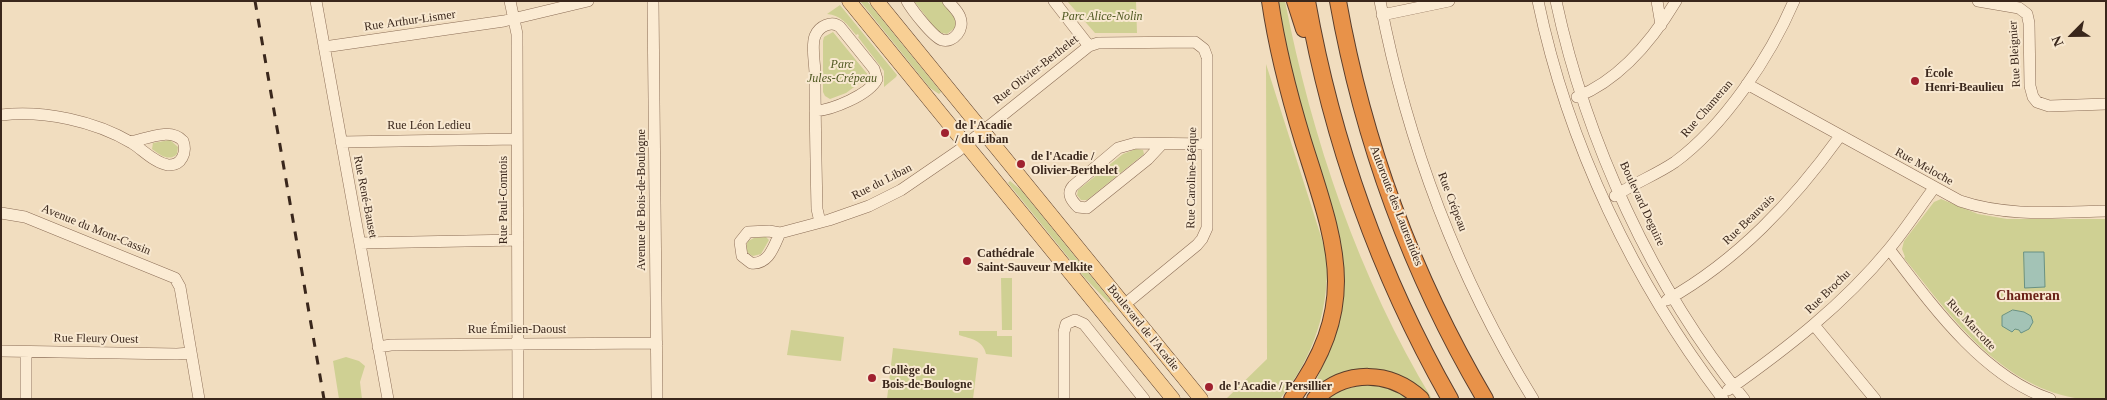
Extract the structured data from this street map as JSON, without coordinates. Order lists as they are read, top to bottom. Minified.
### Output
{"streets":{"highway":["Autoroute des Laurentides"],"main road":["Boulevard de l'Acadie"],"street":["Rue Arthur-Lismer","Rue Bleignier","Rue Olivier-Berthelet","Rue Chameran","Rue Léon Ledieu","Rue Meloche","Rue Caroline-Béique","Rue du Liban","Rue René-Bauset","Rue Paul-Comtois","Avenue de Bois-de-Boulogne","Rue Crépeau","Boulevard Deguire","Rue Beauvais","Avenue du Mont-Cassin","Rue Brochu","Rue Marcotte","Rue Émilien-Daoust","Rue Fleury Ouest"]},"crossings":[["Rue Arthur-Lismer","Rue René-Bauset"],["Rue Arthur-Lismer","Rue Paul-Comtois"],["Rue Olivier-Berthelet","Rue Caroline-Béique"],["Rue Olivier-Berthelet","Rue du Liban"],["Rue Olivier-Berthelet","Boulevard de l'Acadie"],["Rue Chameran","Rue Meloche"],["Rue Chameran","Boulevard Deguire"],["Rue Léon Ledieu","Rue René-Bauset"],["Rue Léon Ledieu","Rue Paul-Comtois"],["Rue Meloche","Rue Beauvais"],["Rue Meloche","Rue Brochu"],["Rue Caroline-Béique","Boulevard de l'Acadie"],["Rue du Liban","Boulevard de l'Acadie"],["Rue René-Bauset","Rue Émilien-Daoust"],["Rue Paul-Comtois","Rue Émilien-Daoust"],["Avenue de Bois-de-Boulogne","Rue Émilien-Daoust"],["Boulevard Deguire","Rue Beauvais"],["Boulevard Deguire","Rue Brochu"],["Avenue du Mont-Cassin","Rue Fleury Ouest"],["Rue Brochu","Rue Marcotte"]],"districts":["Chameran"],"parks":["Parc Alice-Nolin","Parc Jules-Crépeau"],"places":["École Henri-Beaulieu","de l'Acadie / du Liban","de l'Acadie / Olivier-Berthelet","Cathédrale Saint-Sauveur Melkite","Collège de Bois-de-Boulogne","de l'Acadie / Persillier"],"north":"bottom left"}
